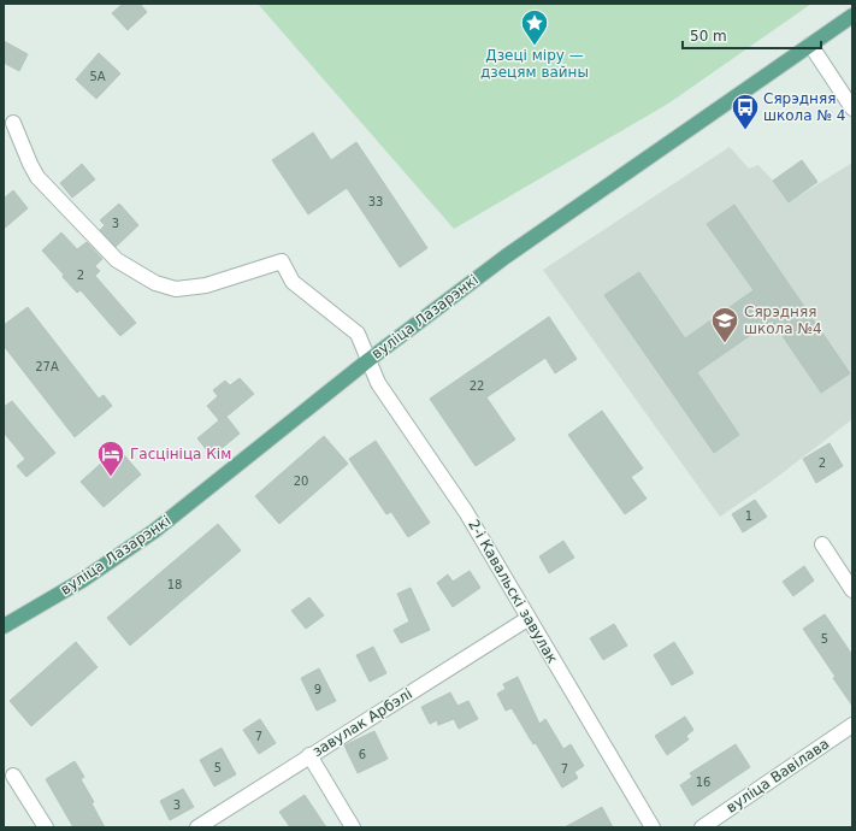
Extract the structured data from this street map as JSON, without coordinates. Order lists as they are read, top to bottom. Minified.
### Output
{"streets":{"main road":["вуліца Лазарэнкі"],"street":["2-і Кавальскі завулак","завулак Арбэлі","вуліца Вавілава"]},"crossings":[["вуліца Лазарэнкі","2-і Кавальскі завулак"],["2-і Кавальскі завулак","завулак Арбэлі"]],"places":{"place":["Дзеці міру — дзецям вайны"],"bus stop":["Сярэдняя школа № 4"],"school or university":["Сярэдняя школа №4"],"hotel":["Гасцініца Кім"]},"house_numbers":["5А","33","3","2","27А","22","2","20","1","18","5","9","7","6","5","7","16","3"],"scale_bar":"50 m"}
